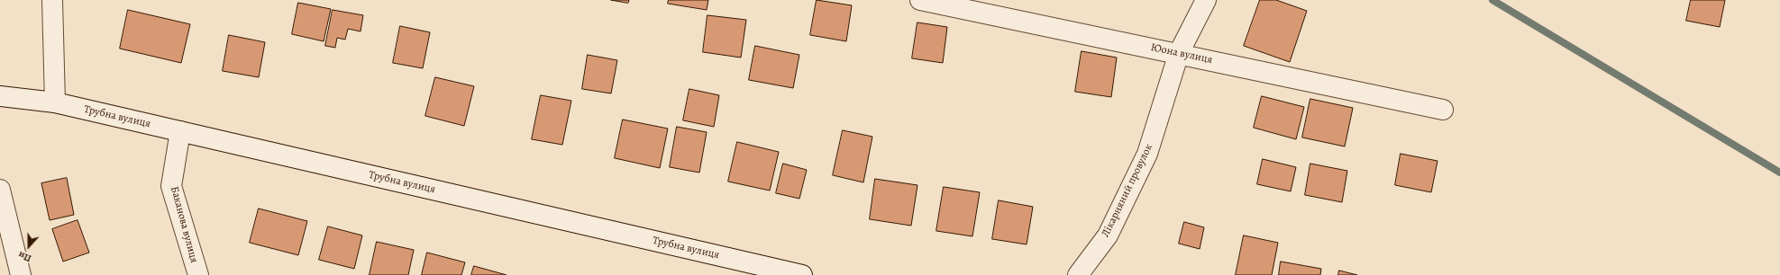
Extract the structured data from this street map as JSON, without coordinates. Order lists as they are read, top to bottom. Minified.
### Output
{"streets":{"street":["Юона вулиця","Трубна вулиця","Лікарняний провулок","Баканова вулиця"]},"crossings":[["Юона вулиця","Лікарняний провулок"],["Трубна вулиця","Баканова вулиця"]],"north":"bottom"}
